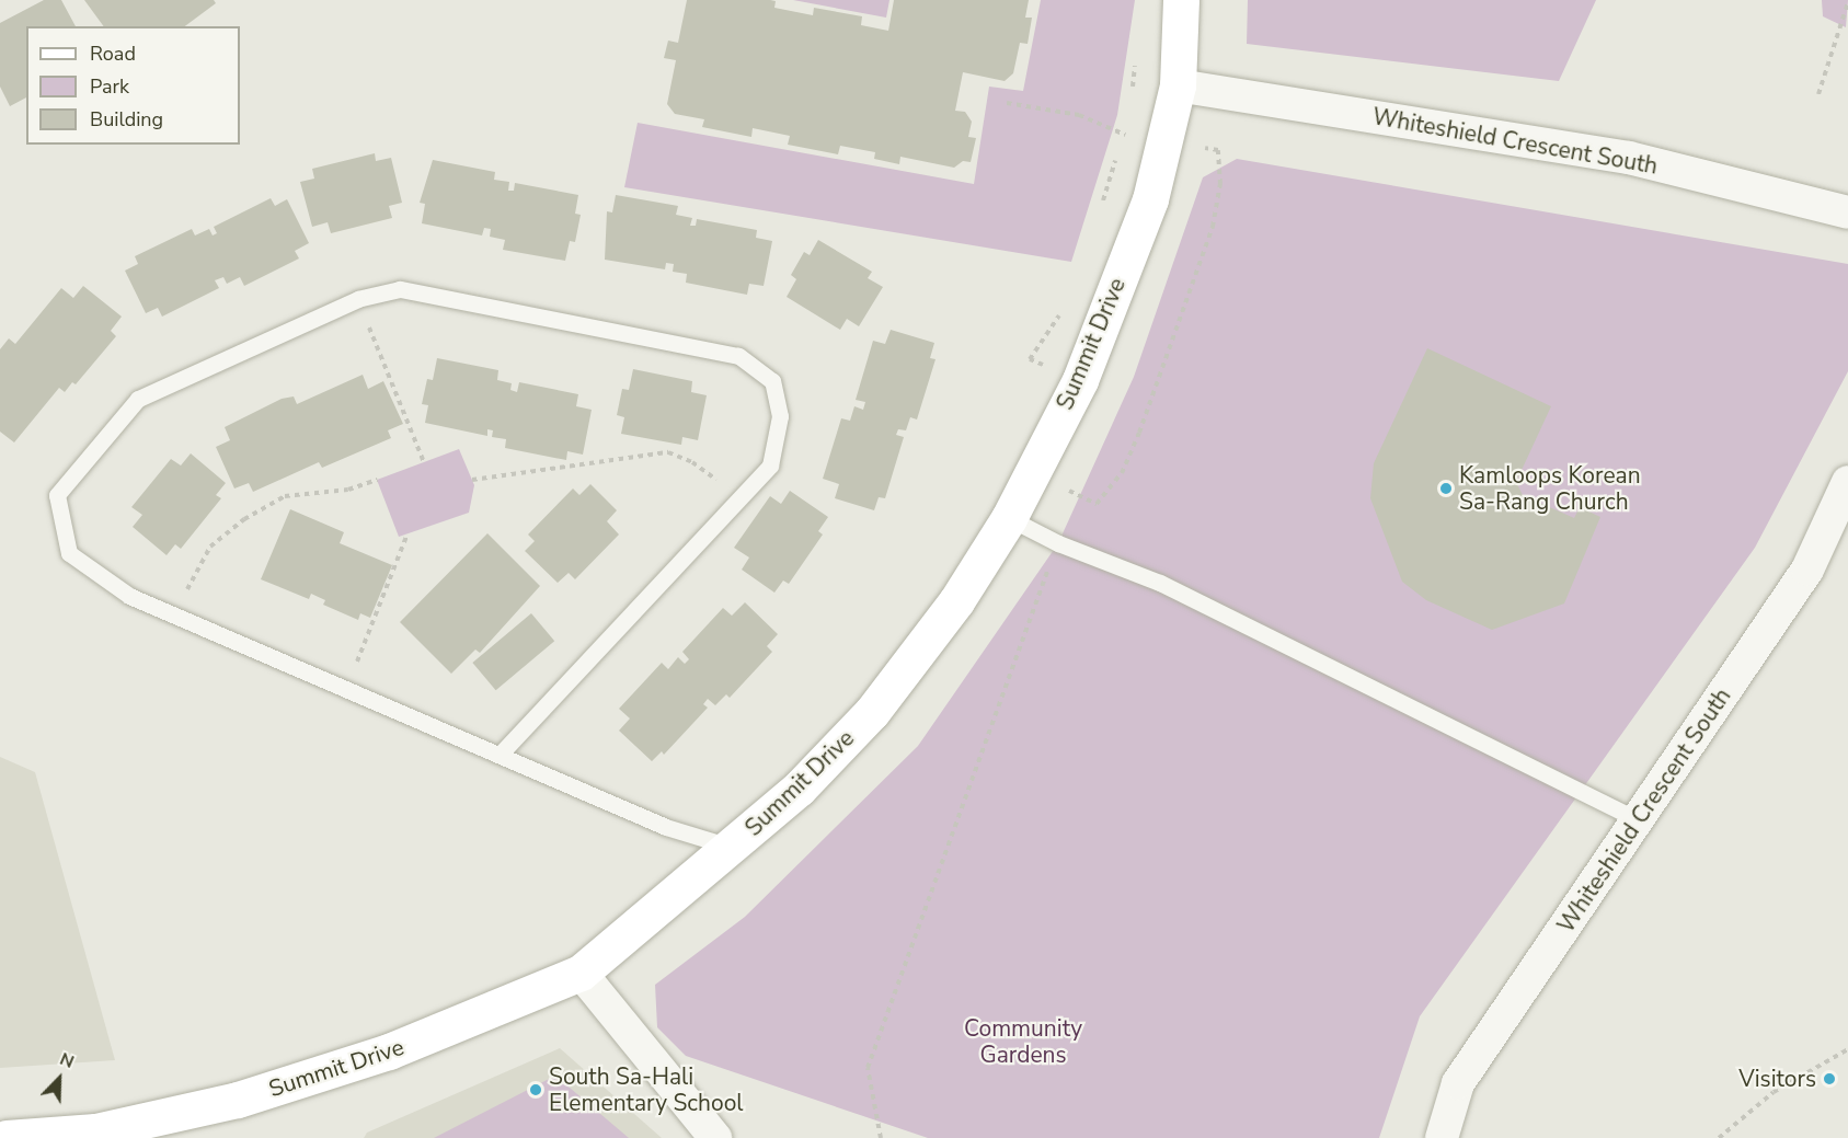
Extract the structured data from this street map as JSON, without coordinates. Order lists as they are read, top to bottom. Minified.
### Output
{"streets":{"main road":["Summit Drive"],"street":["Whiteshield Crescent South"]},"crossings":[["Whiteshield Crescent South","Summit Drive"]],"parks":["Community Gardens"],"places":["Kamloops Korean Sa-Rang Church","Visitors","South Sa-Hali Elementary School"],"legend":["Road","Park","Building"],"north":"top right"}
